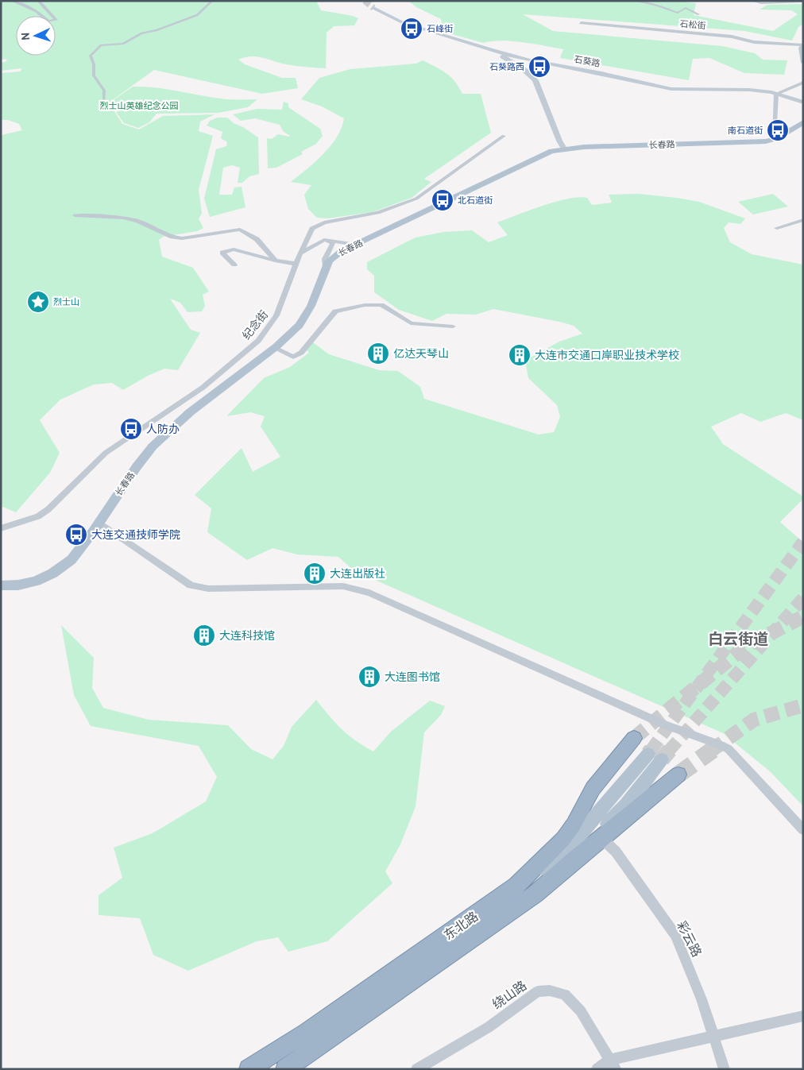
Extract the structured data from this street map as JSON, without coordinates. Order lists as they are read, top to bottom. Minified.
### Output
{"streets":{"highway":["东北路"],"main road":["石葵路","长春路"],"street":["石松街","纪念街","彩云路","绕山路"]},"crossings":[["东北路","彩云路"]],"districts":["白云街道"],"parks":["烈士山英雄纪念公园"],"places":{"bus stop":["石峰街","石葵路西","南石道街","北石道街","人防办","大连交通技师学院"],"place":["烈士山"],"building":["亿达天琴山","大连市交通口岸职业技术学校","大连出版社","大连科技馆","大连图书馆"]},"north":"left"}
